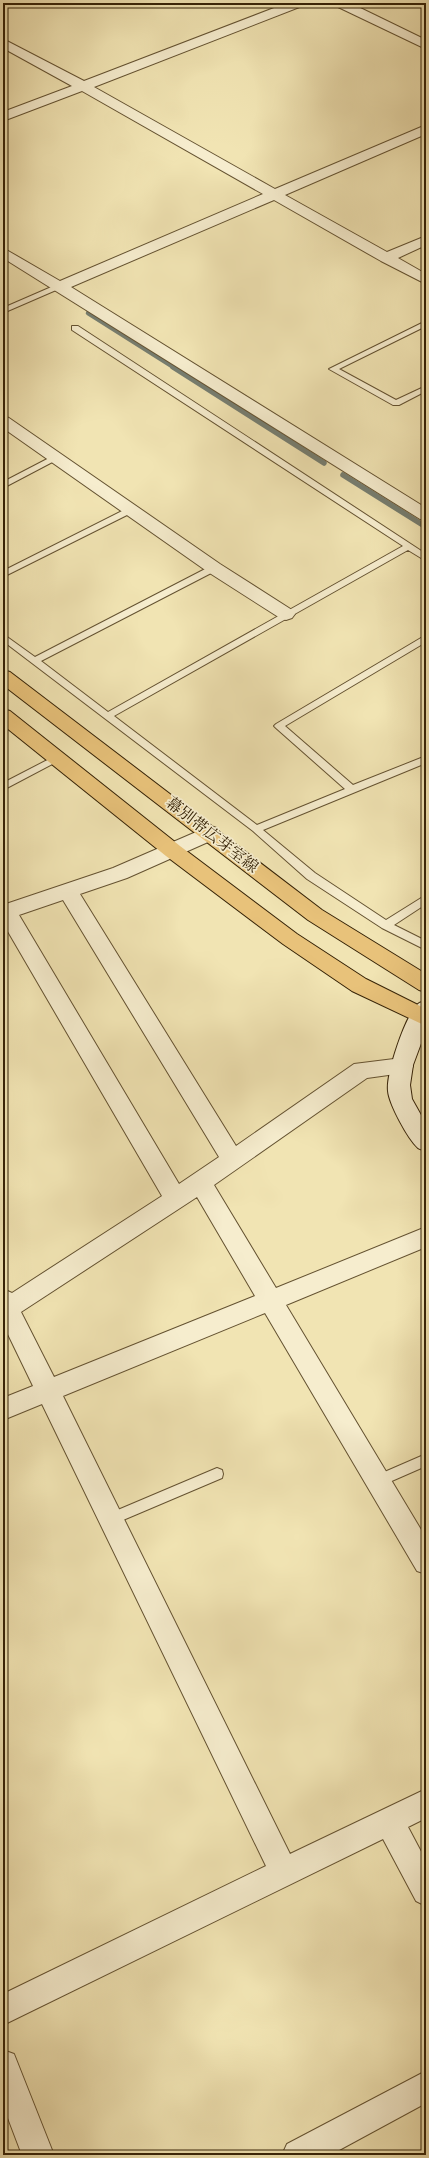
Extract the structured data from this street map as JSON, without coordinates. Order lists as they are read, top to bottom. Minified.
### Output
{"streets":{"main road":["幕別帯広芽室線"]}}
